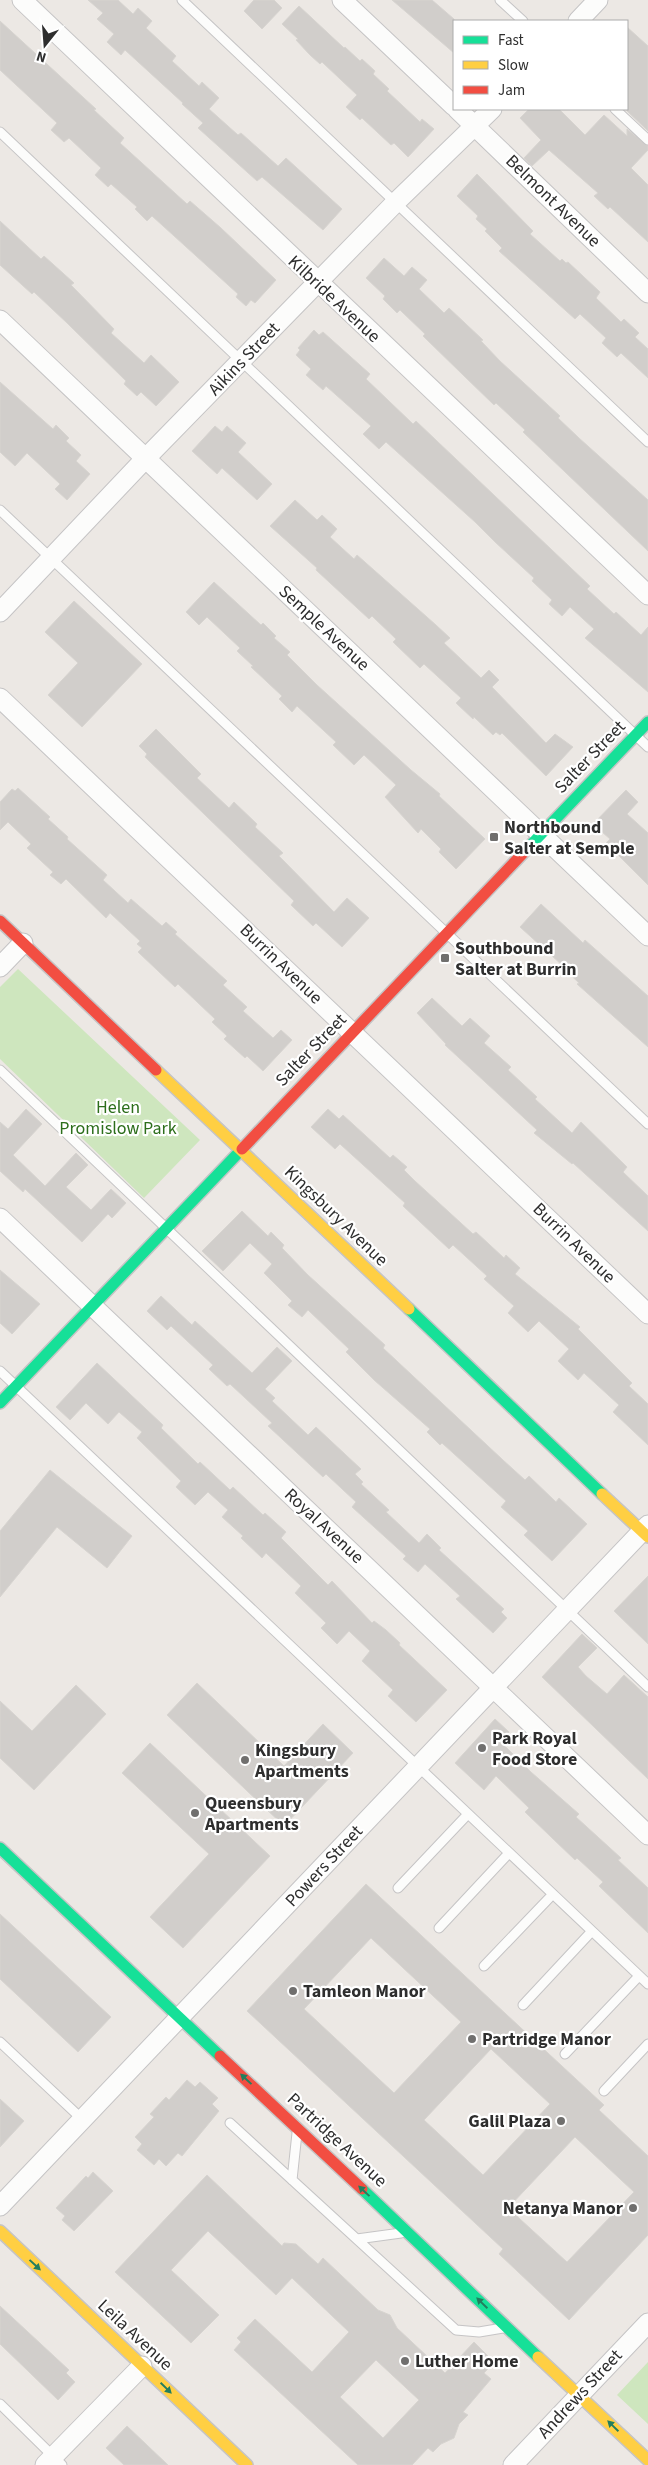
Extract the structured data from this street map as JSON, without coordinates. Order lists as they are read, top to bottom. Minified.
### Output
{"streets":{"main road":["Salter Street","Kingsbury Avenue","Partridge Avenue","Leila Avenue"],"street":["Belmont Avenue","Kilbride Avenue","Aikins Street","Semple Avenue","Burrin Avenue","Royal Avenue","Powers Street","Andrews Street"]},"crossings":[["Belmont Avenue","Aikins Street"],["Kilbride Avenue","Aikins Street"],["Aikins Street","Semple Avenue"],["Semple Avenue","Salter Street"],["Salter Street","Burrin Avenue"],["Salter Street","Kingsbury Avenue"],["Salter Street","Royal Avenue"],["Kingsbury Avenue","Powers Street"],["Royal Avenue","Powers Street"],["Powers Street","Partridge Avenue"],["Partridge Avenue","Andrews Street"]],"one_way":["Partridge Avenue","Leila Avenue"],"parks":["Helen Promislow Park"],"places":{"transit":["Northbound Salter at Semple","Southbound Salter at Burrin"],"other":["Park Royal Food Store","Kingsbury Apartments","Queensbury Apartments","Tamleon Manor","Partridge Manor","Galil Plaza","Netanya Manor","Luther Home"]},"legend":["Fast","Slow","Jam"],"north":"bottom"}
